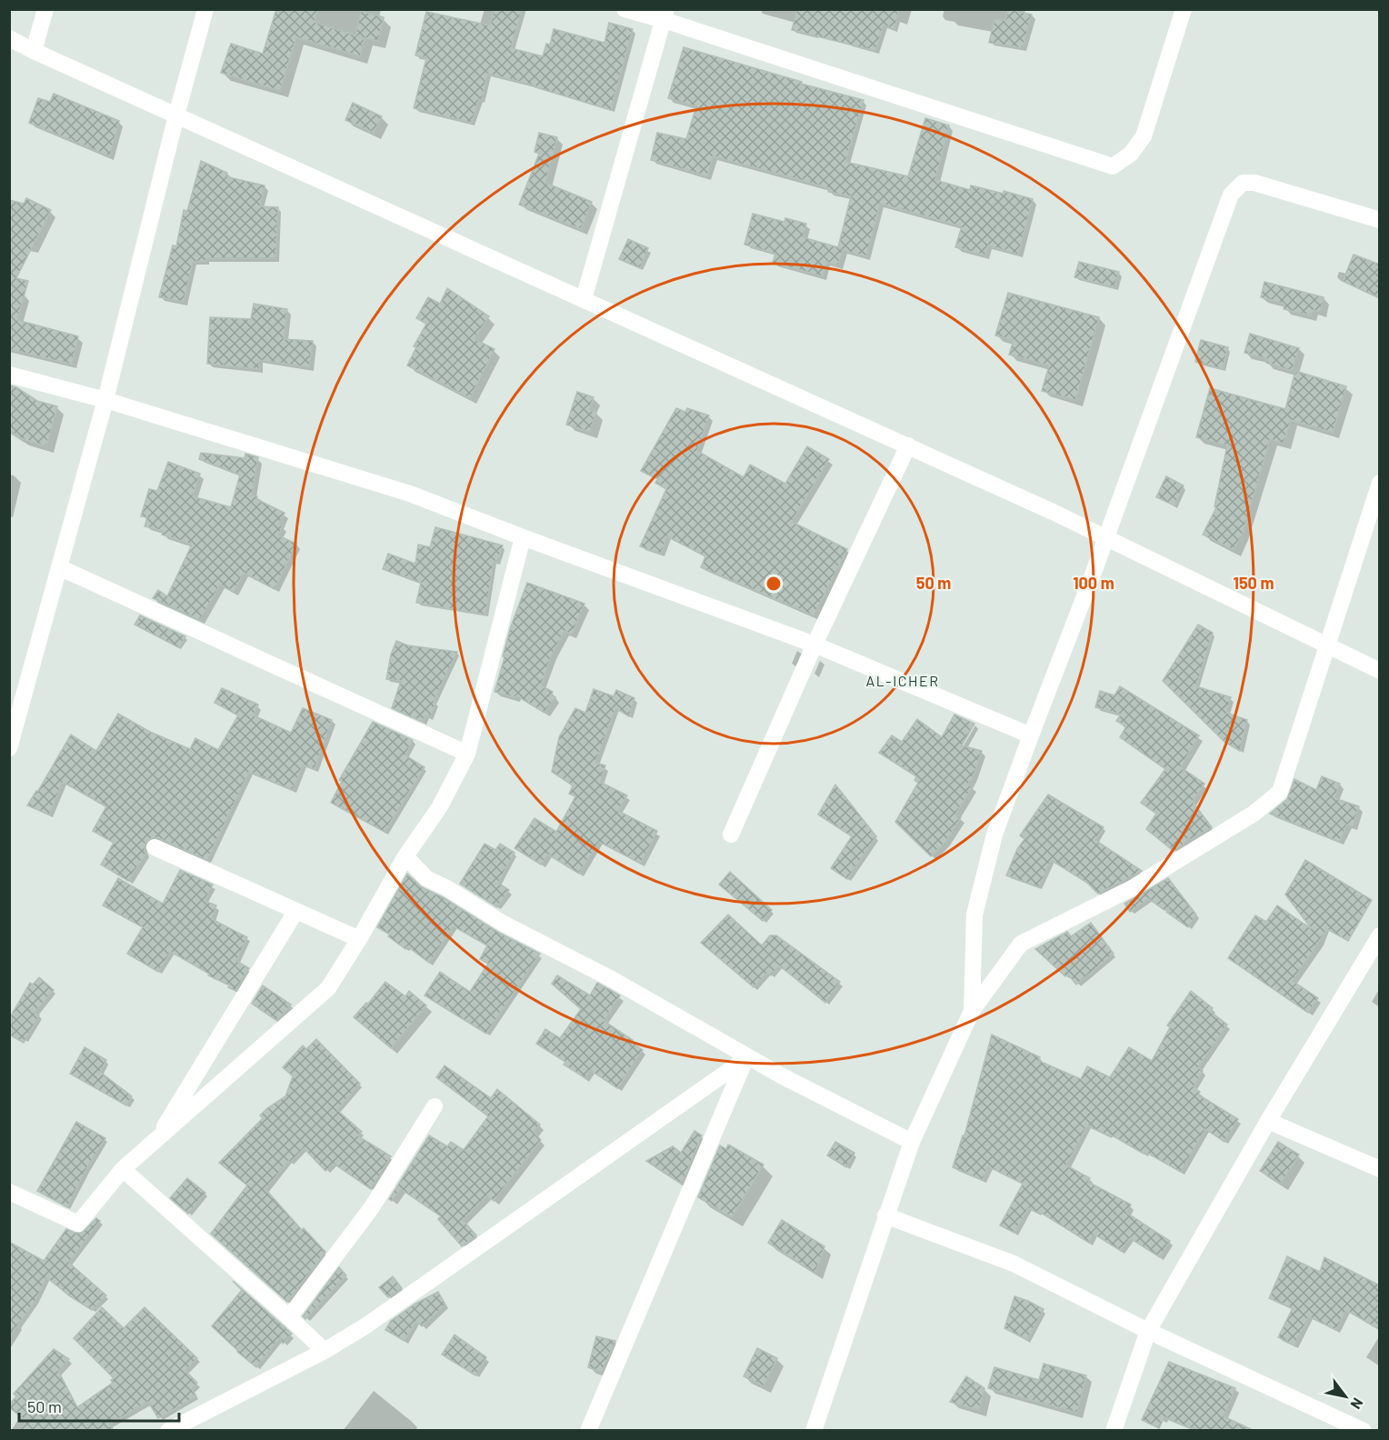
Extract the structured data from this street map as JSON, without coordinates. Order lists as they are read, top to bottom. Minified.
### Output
{"districts":["AL-ICHER"],"scale_bar":"50 m","north":"bottom right","rings":["50 m","100 m","150 m"]}
